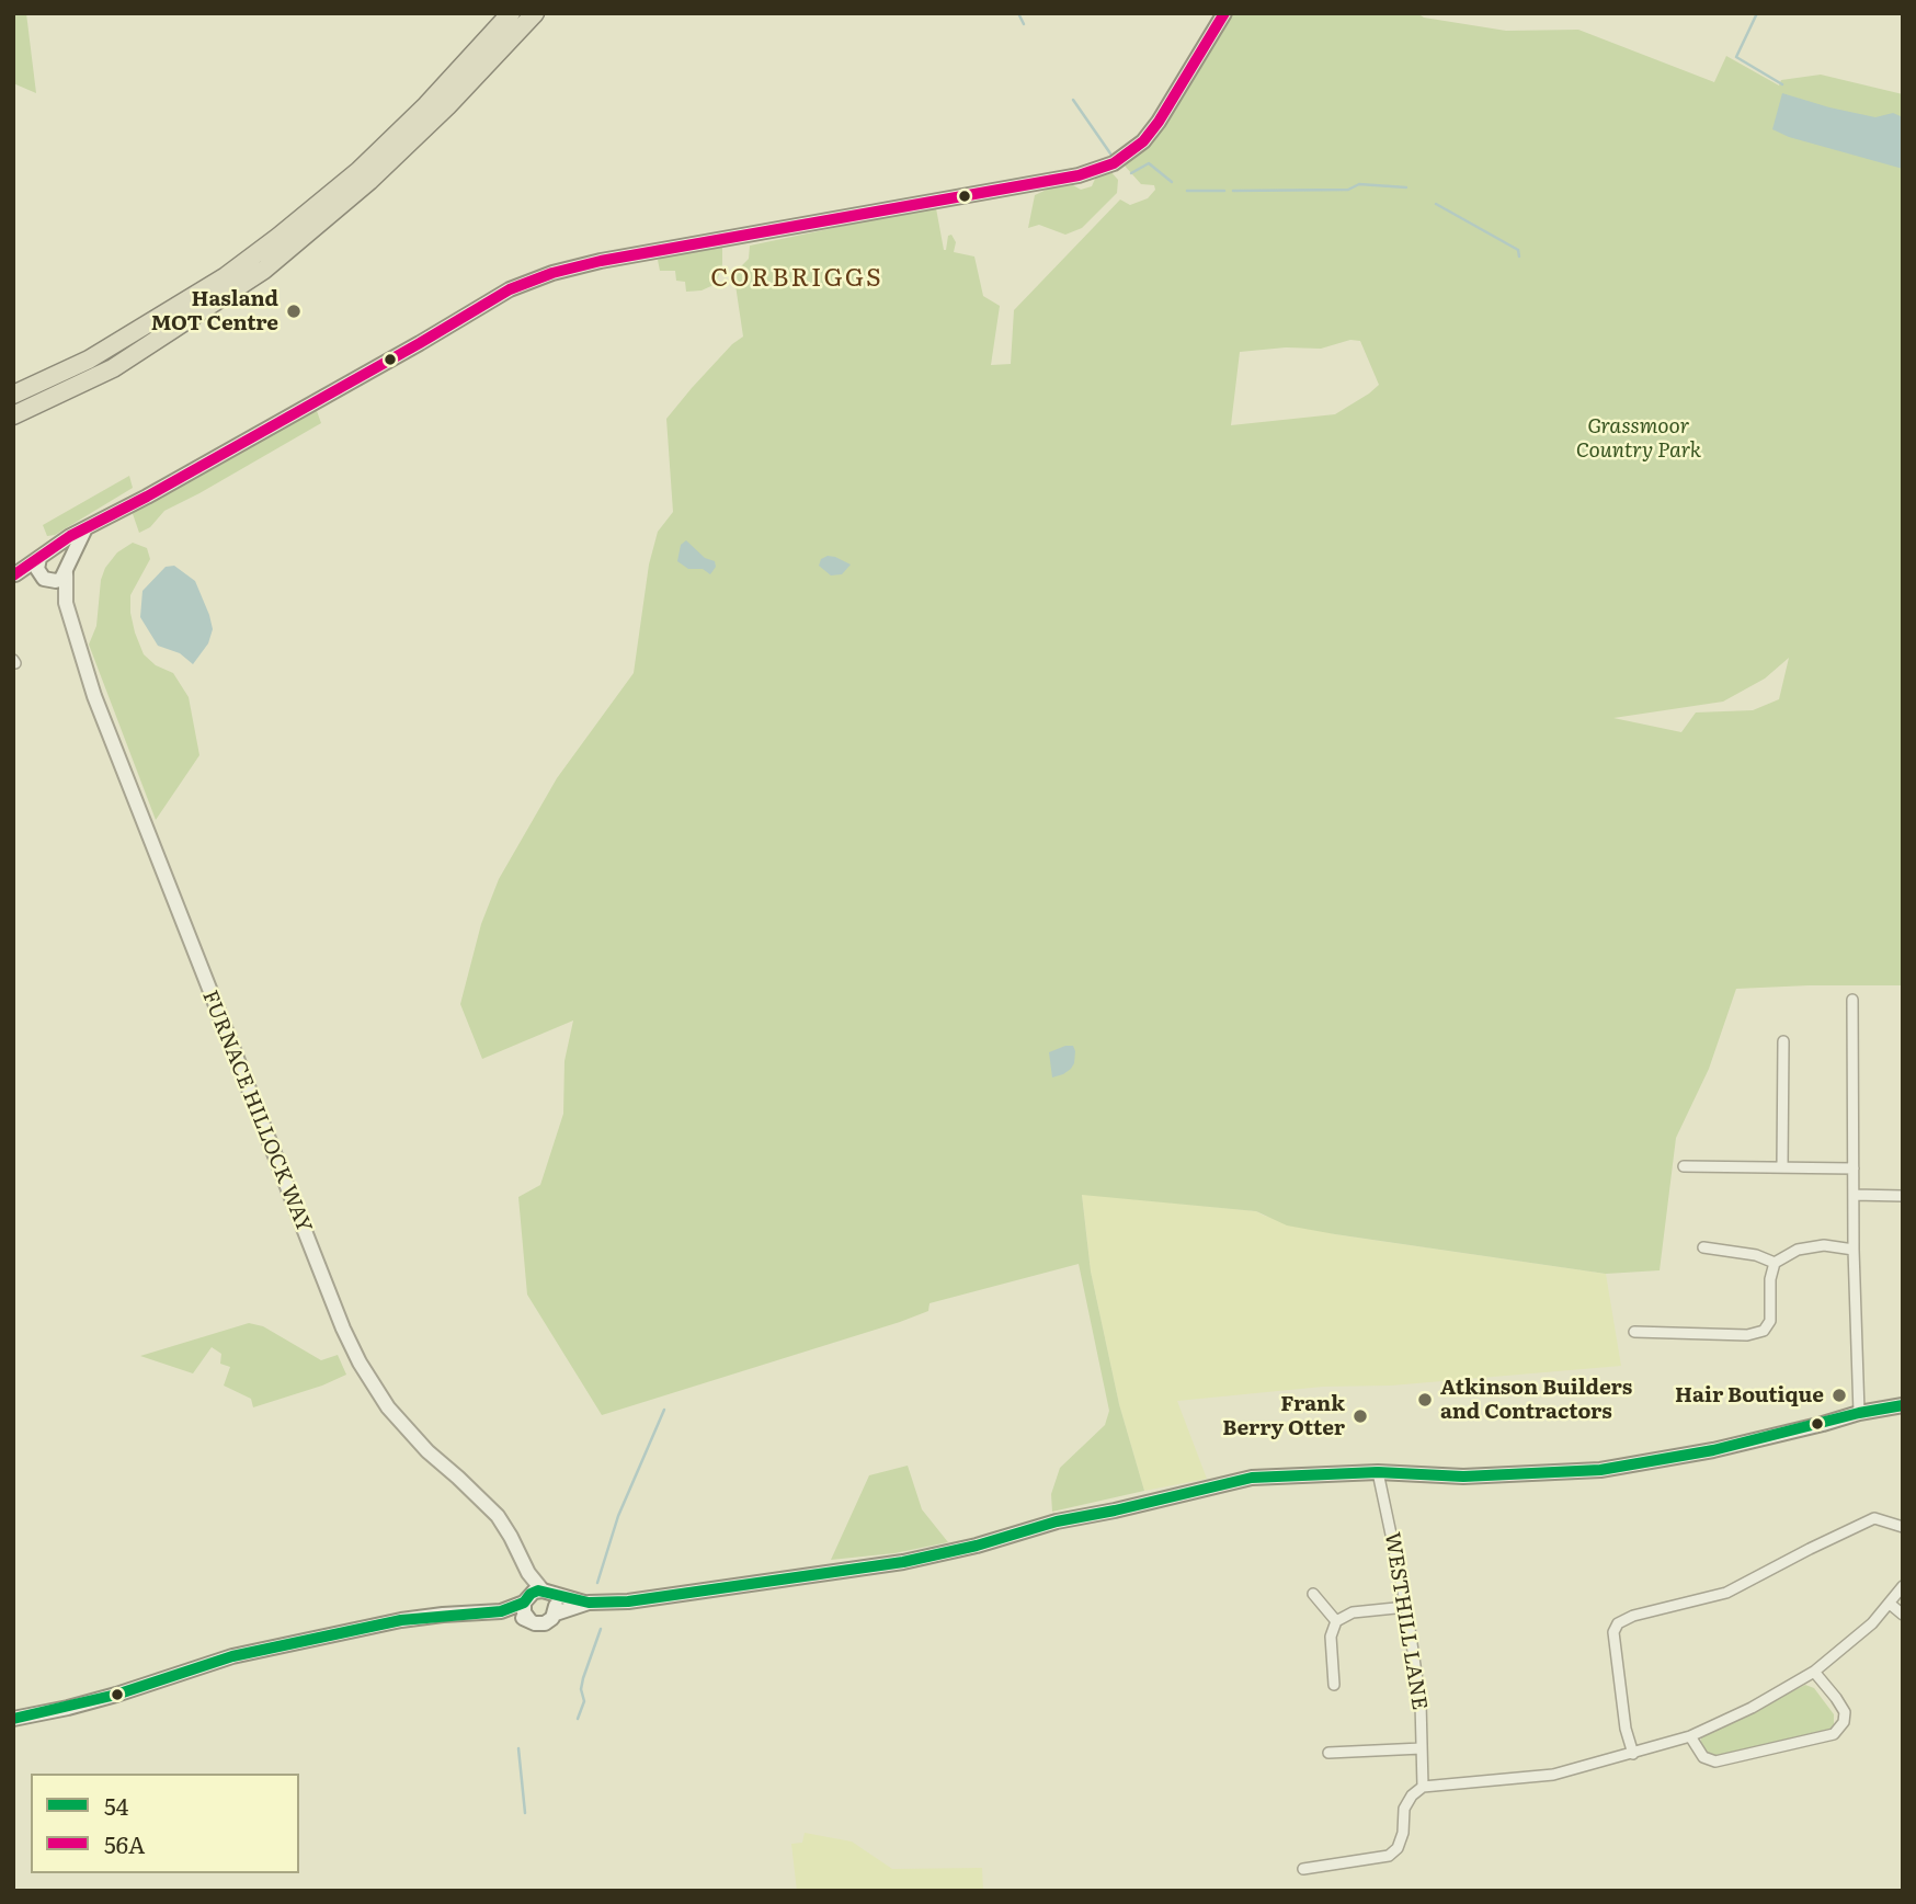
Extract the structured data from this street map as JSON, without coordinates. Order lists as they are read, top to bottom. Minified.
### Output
{"streets":{"main road":["FURNACE HILLOCK WAY"],"street":["WESTHILL LANE"]},"districts":["CORBRIGGS"],"parks":["Grassmoor Country Park"],"places":["Hasland MOT Centre","Hair Boutique","Atkinson Builders and Contractors","Frank Berry Otter"],"lines":["transit line 56A","transit line 54"],"legend":["54","56A"]}
